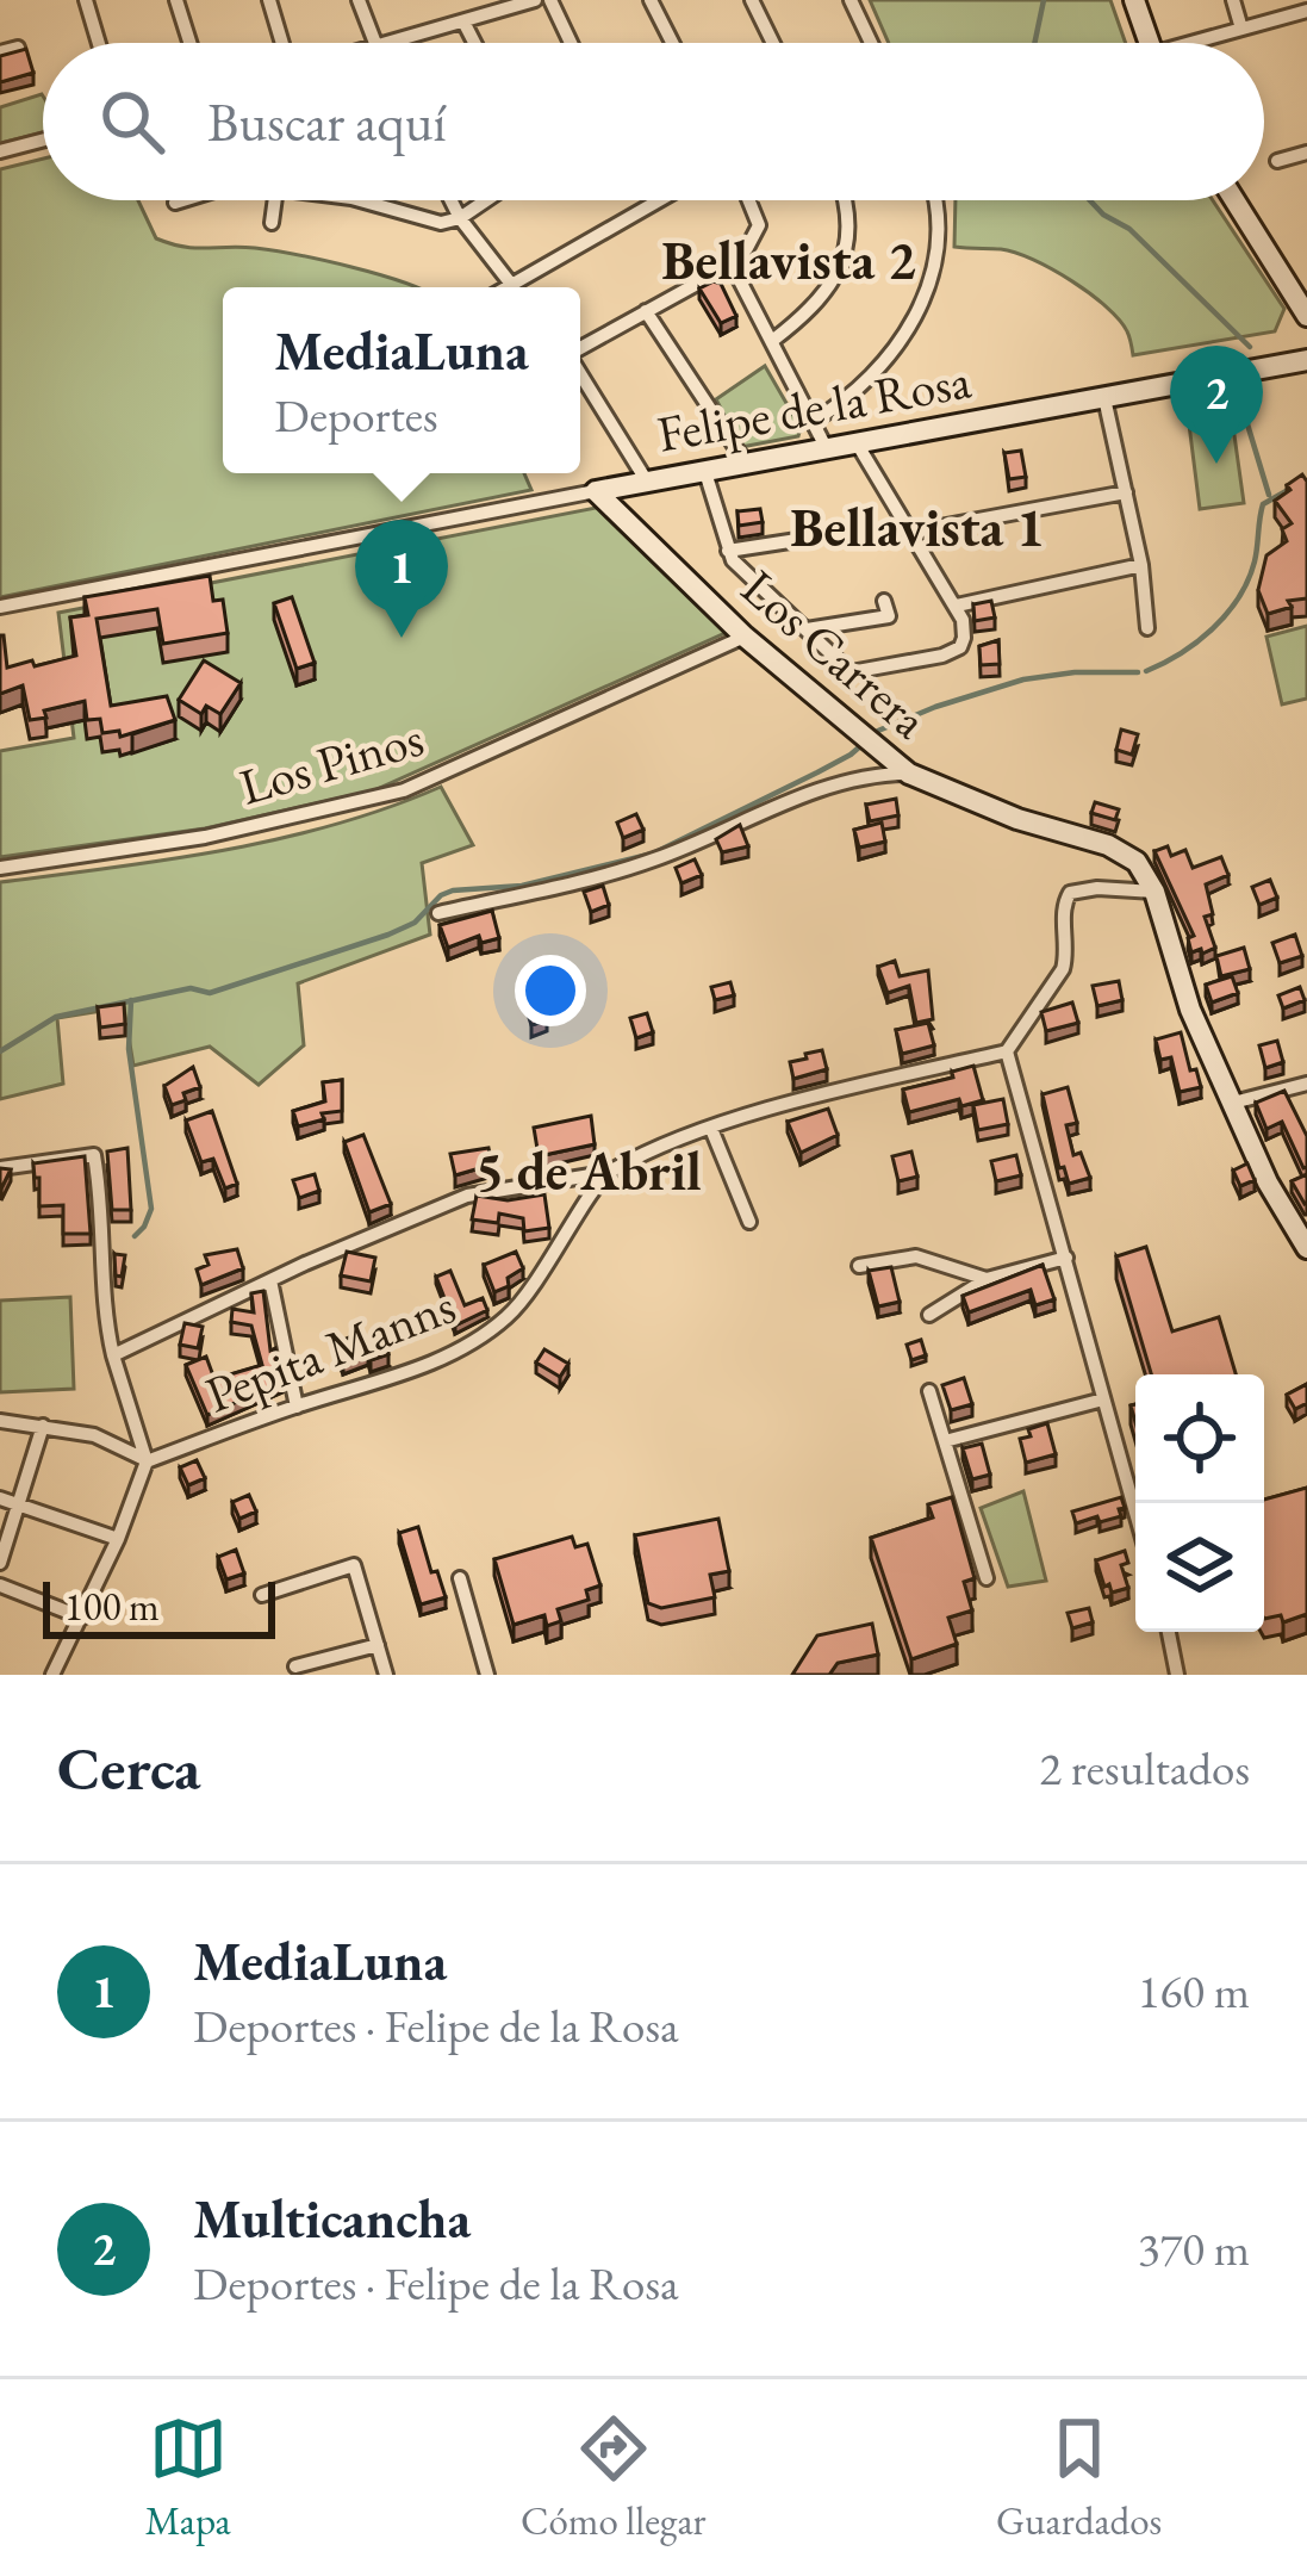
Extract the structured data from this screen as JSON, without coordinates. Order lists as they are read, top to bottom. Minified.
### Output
{"streets":{"street":["Felipe de la Rosa","Los Carrera","Los Pinos","Pepita Manns"]},"crossings":[["Felipe de la Rosa","Los Carrera"],["Los Carrera","Los Pinos"]],"districts":["Bellavista 2","Bellavista 1","5 de Abril"],"scale_bar":"100 m","page":{"search":"Buscar aquí","popup":["MediaLuna","Deportes"],"pins":["2","1"],"scale":"100 m","heading":["Cerca","2 resultados"],"list":[{"mark":"1","name":"MediaLuna","note":"Deportes · Felipe de la Rosa","value":"160 m"},{"mark":"2","name":"Multicancha","note":"Deportes · Felipe de la Rosa","value":"370 m"}],"nav":["Mapa","Cómo llegar","Guardados"]}}
